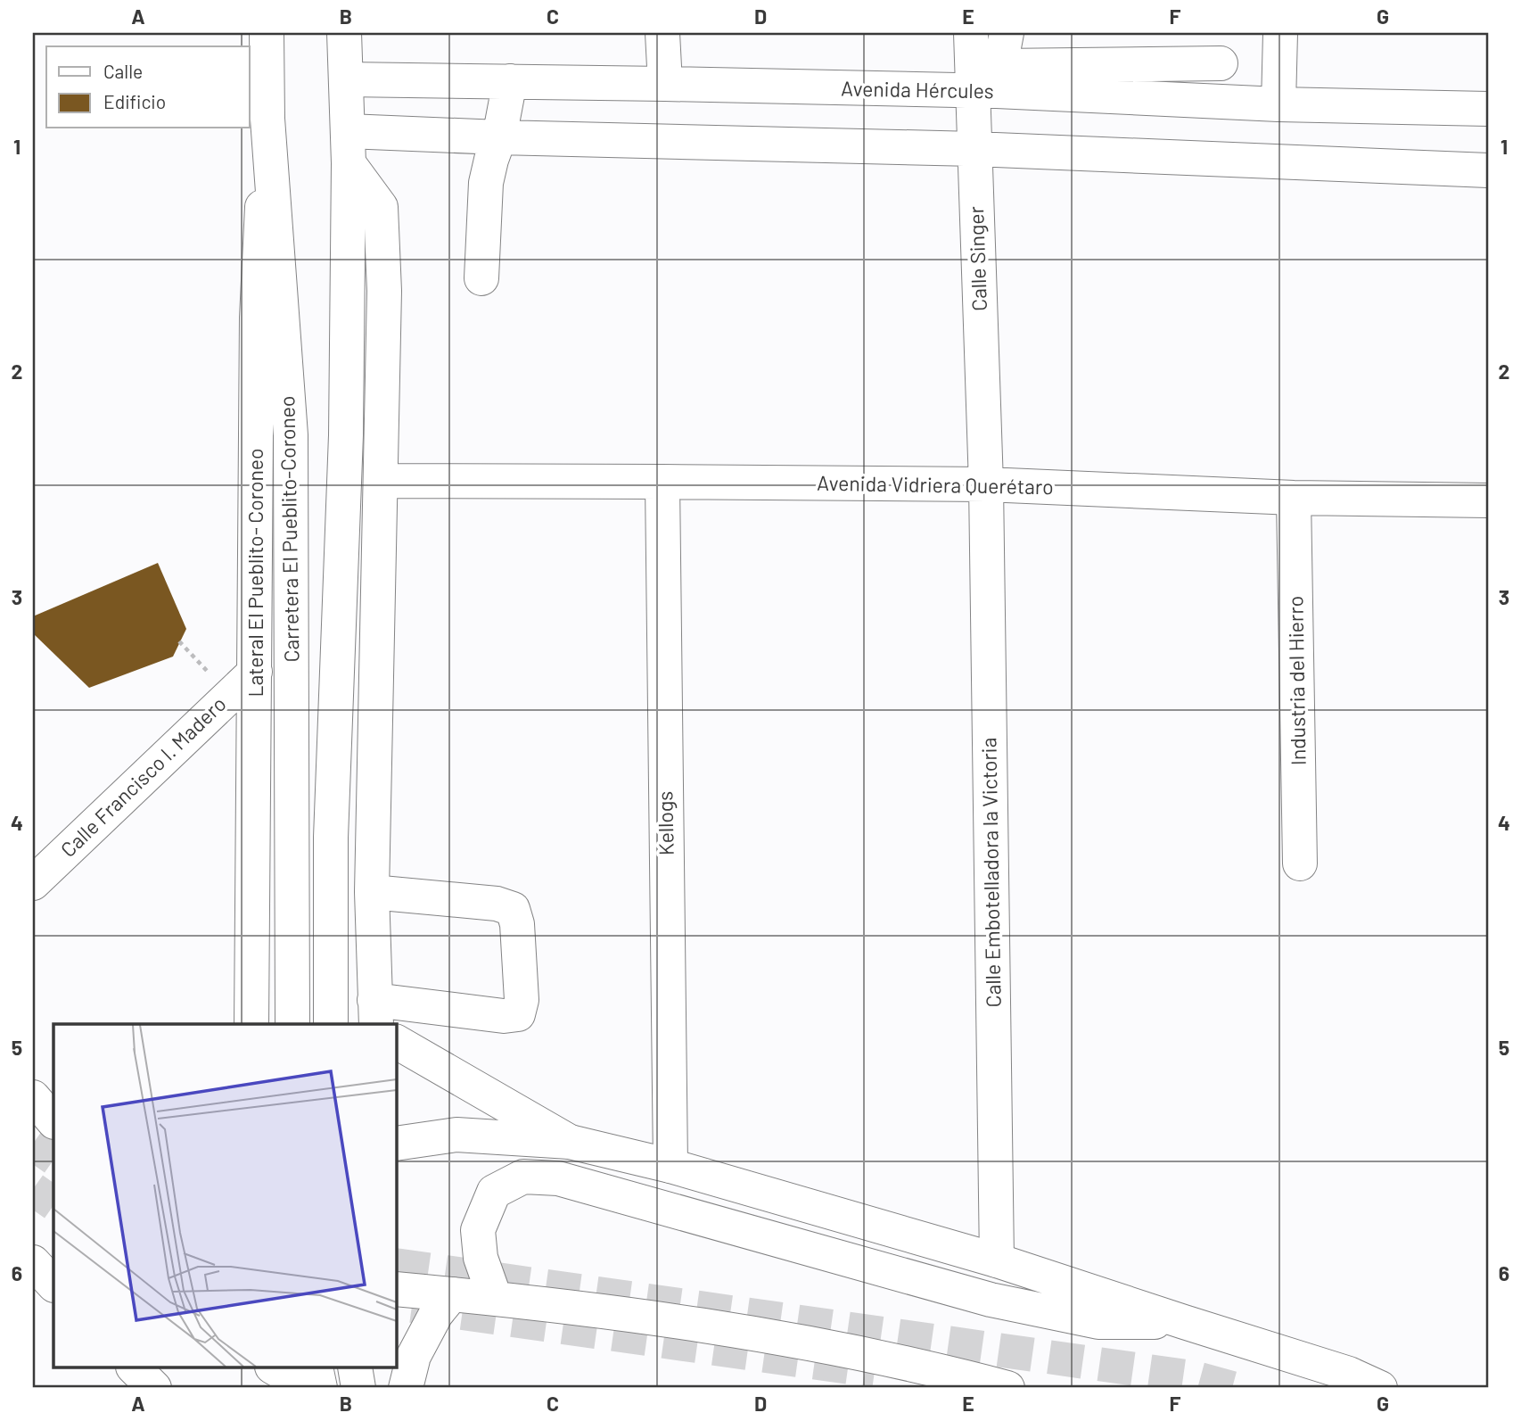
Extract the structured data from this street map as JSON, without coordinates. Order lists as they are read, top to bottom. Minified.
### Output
{"streets":{"main road":["Avenida Hércules","Calle Singer","Avenida Vidriera Querétaro","Carretera El Pueblito-Coroneo","Lateral El Pueblito- Coroneo","Industria del Hierro","Calle Francisco I. Madero","Kellogs","Calle Embotelladora la Victoria"]},"crossings":[["Avenida Hércules","Calle Singer"],["Calle Singer","Avenida Vidriera Querétaro"],["Calle Singer","Calle Embotelladora la Victoria"],["Avenida Vidriera Querétaro","Industria del Hierro"],["Avenida Vidriera Querétaro","Kellogs"],["Avenida Vidriera Querétaro","Calle Embotelladora la Victoria"],["Carretera El Pueblito-Coroneo","Lateral El Pueblito- Coroneo"],["Lateral El Pueblito- Coroneo","Calle Francisco I. Madero"]],"legend":["Calle","Edificio"],"grid":{"columns":["A","B","C","D","E","F","G"],"rows":["1","2","3","4","5","6"]}}
